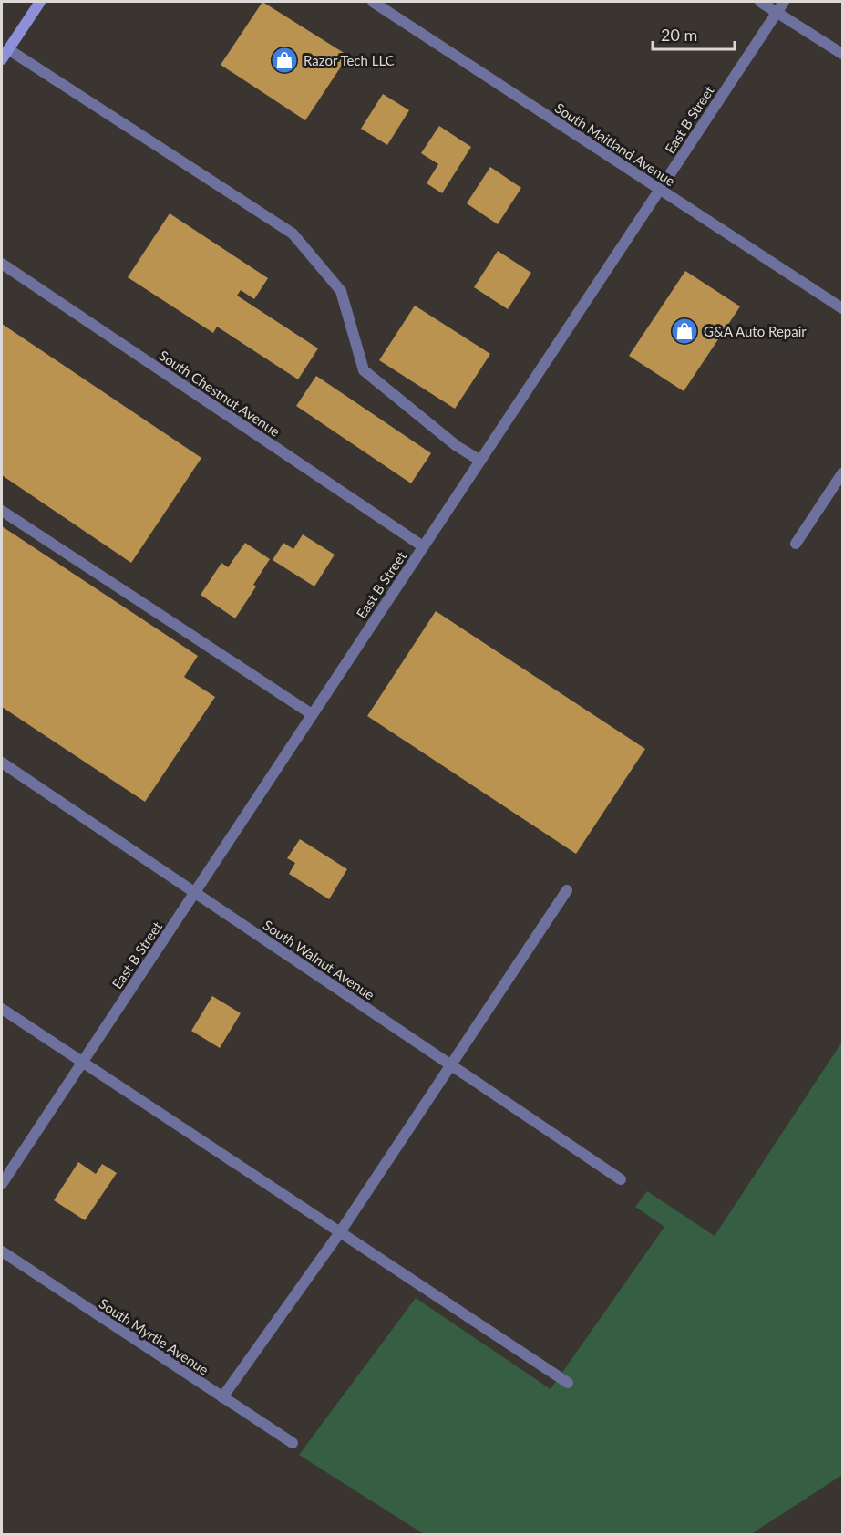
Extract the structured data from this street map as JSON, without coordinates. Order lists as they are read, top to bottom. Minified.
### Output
{"streets":{"street":["East B Street","South Maitland Avenue","South Chestnut Avenue","South Walnut Avenue","South Myrtle Avenue"]},"crossings":[["East B Street","South Maitland Avenue"],["East B Street","South Chestnut Avenue"],["East B Street","South Walnut Avenue"]],"places":{"shop":["Razor Tech LLC","G&A Auto Repair"]},"scale_bar":"20 m"}
